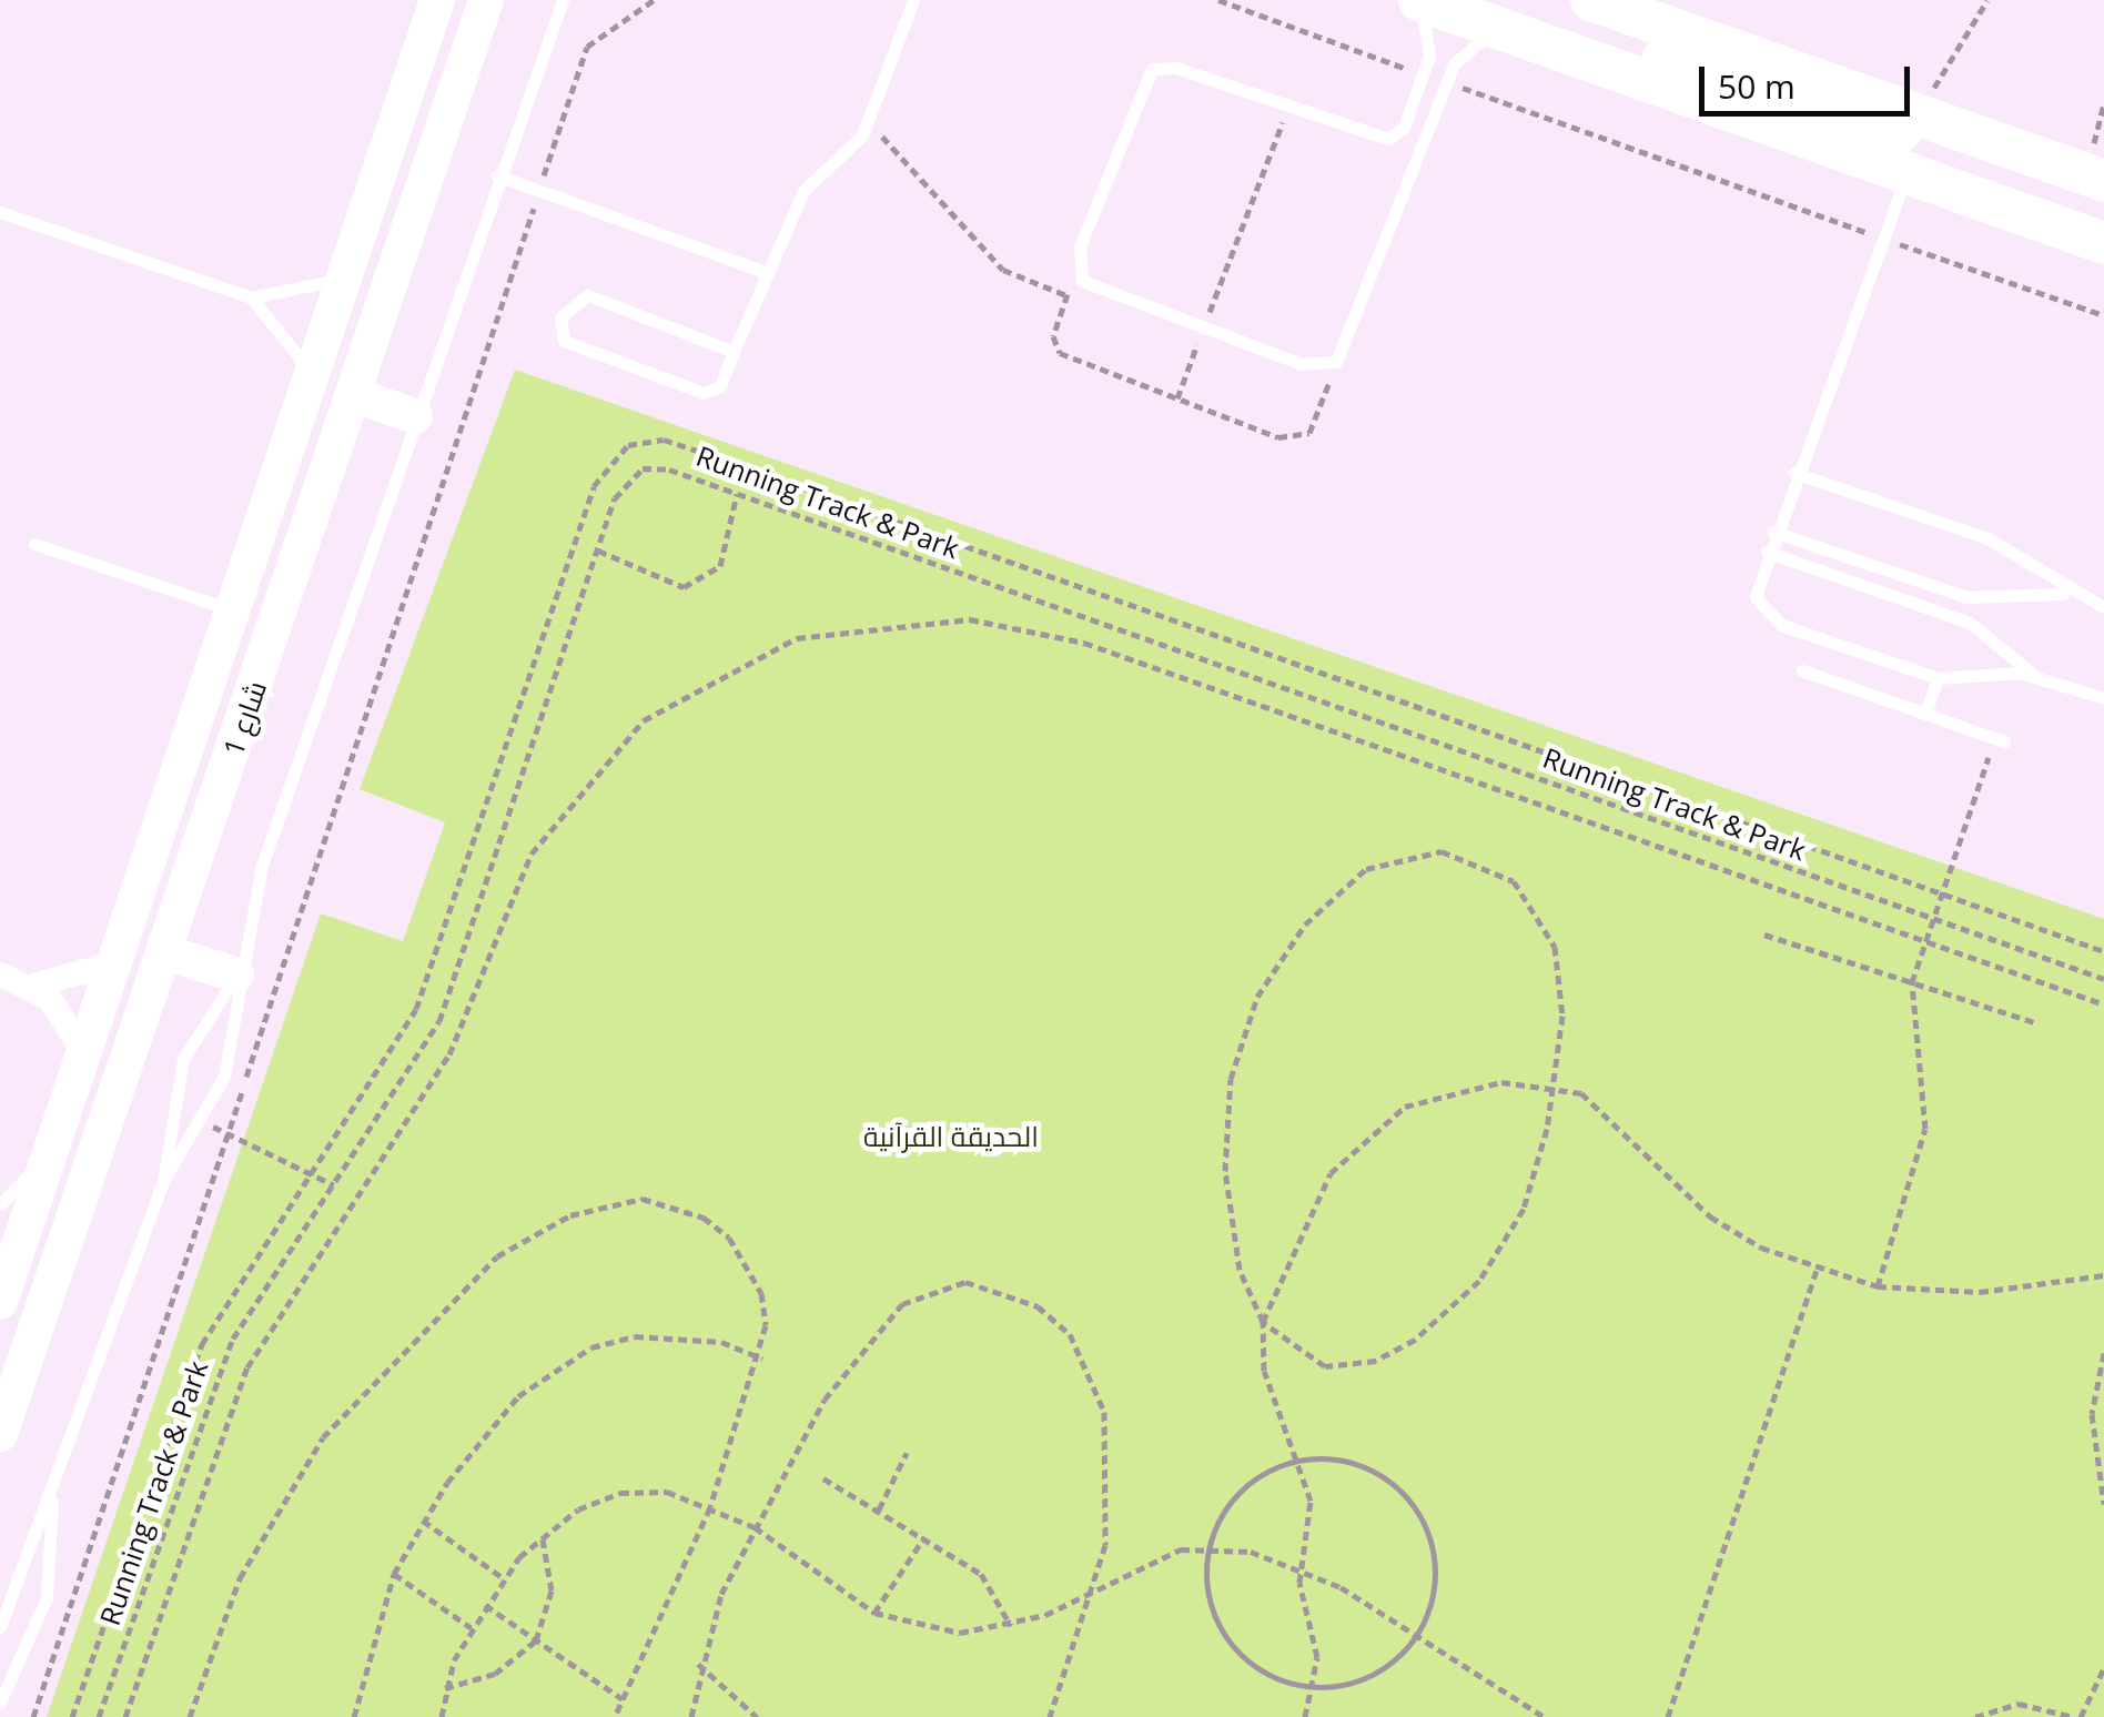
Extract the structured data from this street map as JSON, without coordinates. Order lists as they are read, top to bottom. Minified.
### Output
{"streets":{"street":["شارع 1"],"path":["Running Track & Park"]},"parks":["الحديقة القرآنية"],"scale_bar":"50 m"}
